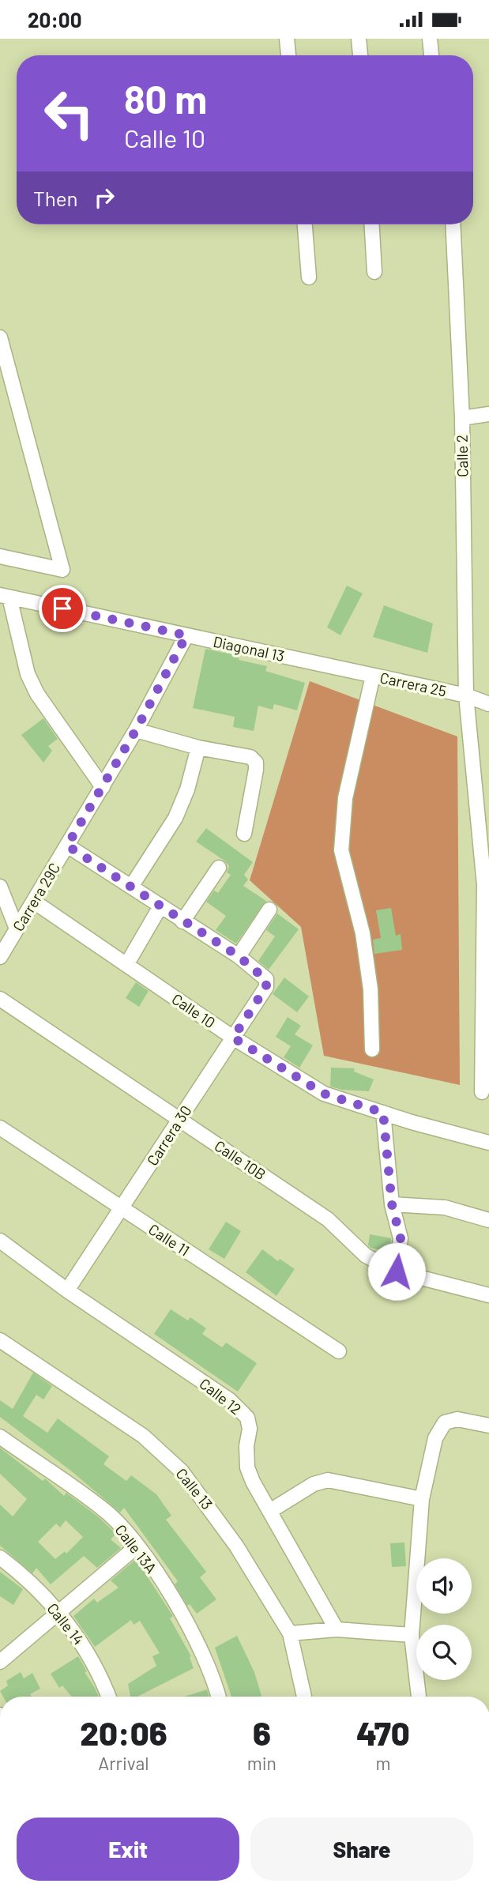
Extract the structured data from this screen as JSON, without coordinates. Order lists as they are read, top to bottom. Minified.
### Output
{"streets":{"street":["Calle 2","Diagonal 13","Carrera 25","Carrera 29C","Calle 10","Carrera 30","Calle 10B","Calle 11","Calle 12","Calle 13","Calle 13A","Calle 14"]},"crossings":[["Calle 2","Carrera 25"],["Diagonal 13","Carrera 25"],["Diagonal 13","Carrera 29C"],["Carrera 29C","Calle 10"],["Calle 10","Carrera 30"],["Carrera 30","Calle 10B"],["Carrera 30","Calle 11"],["Carrera 30","Calle 12"]],"page":{"status":"20:00","turn":["80 m","Calle 10"],"then":"Then","eta":["20:06","Arrival","6","min","470","m"],"buttons":["Exit","Share"]}}
